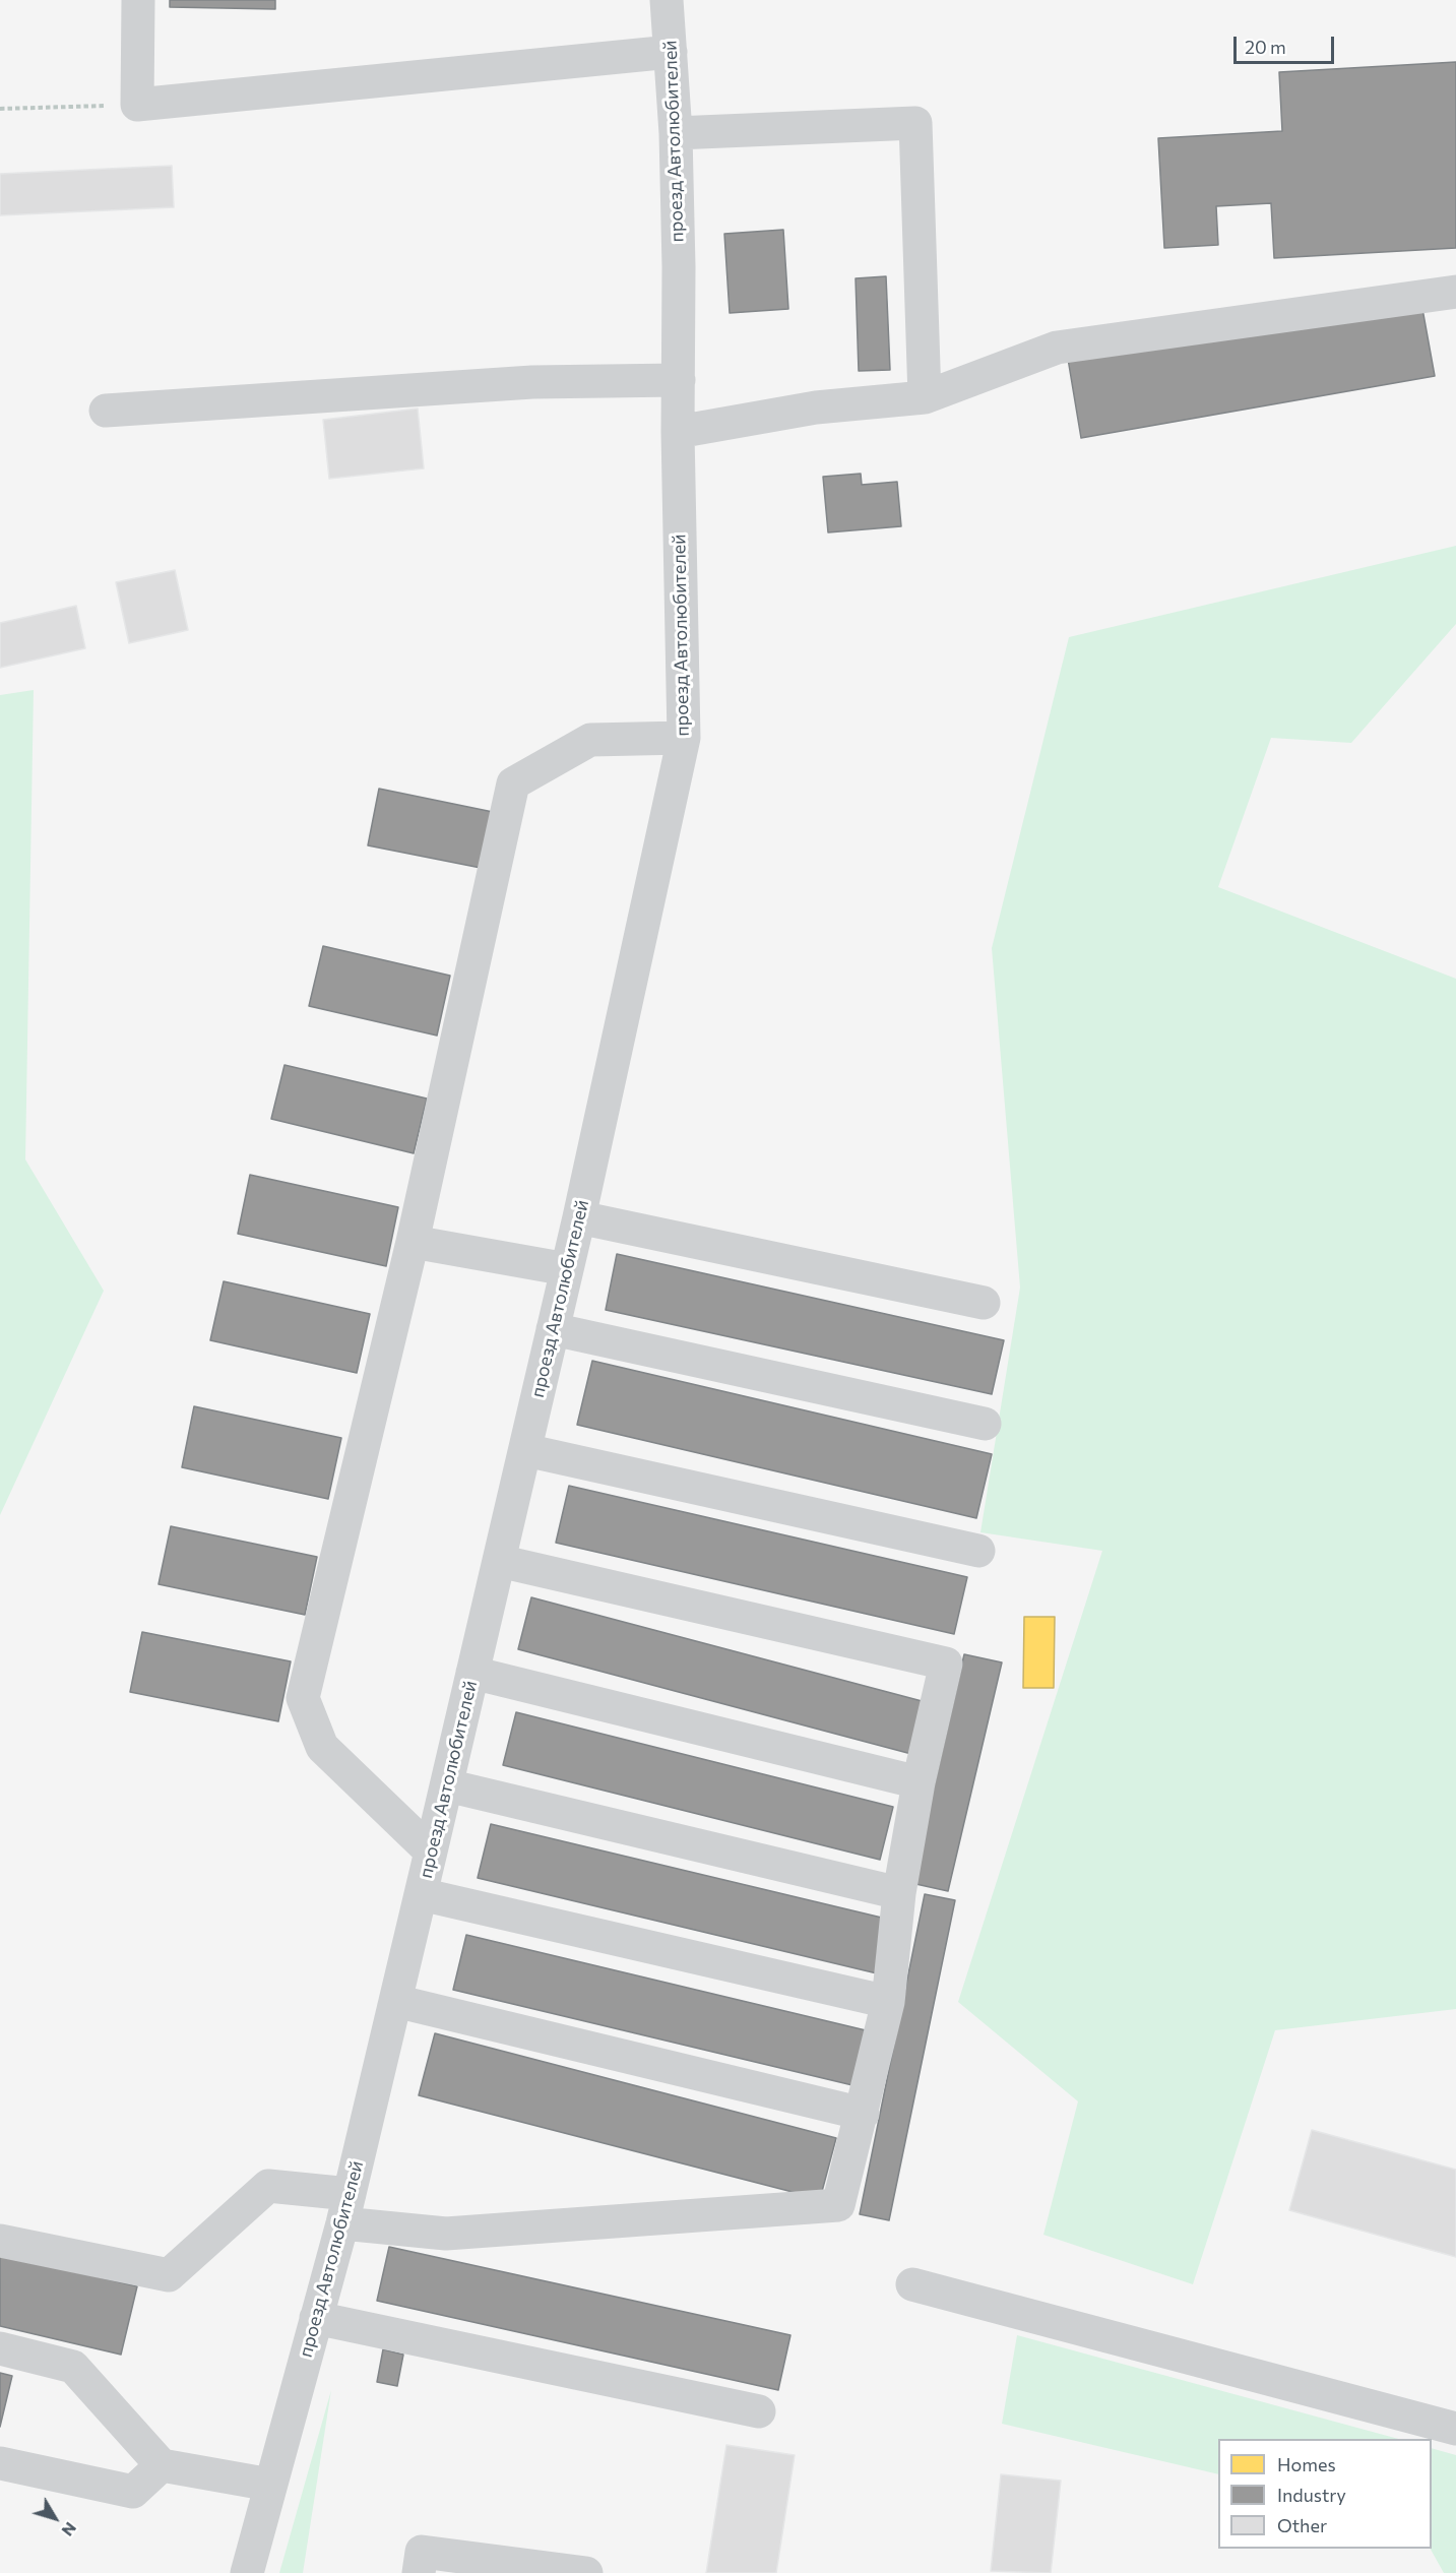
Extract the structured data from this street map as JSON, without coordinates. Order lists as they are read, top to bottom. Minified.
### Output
{"streets":{"street":["проезд Автолюбителей"]},"legend":["Homes","Industry","Other"],"scale_bar":"20 m","north":"bottom right"}
